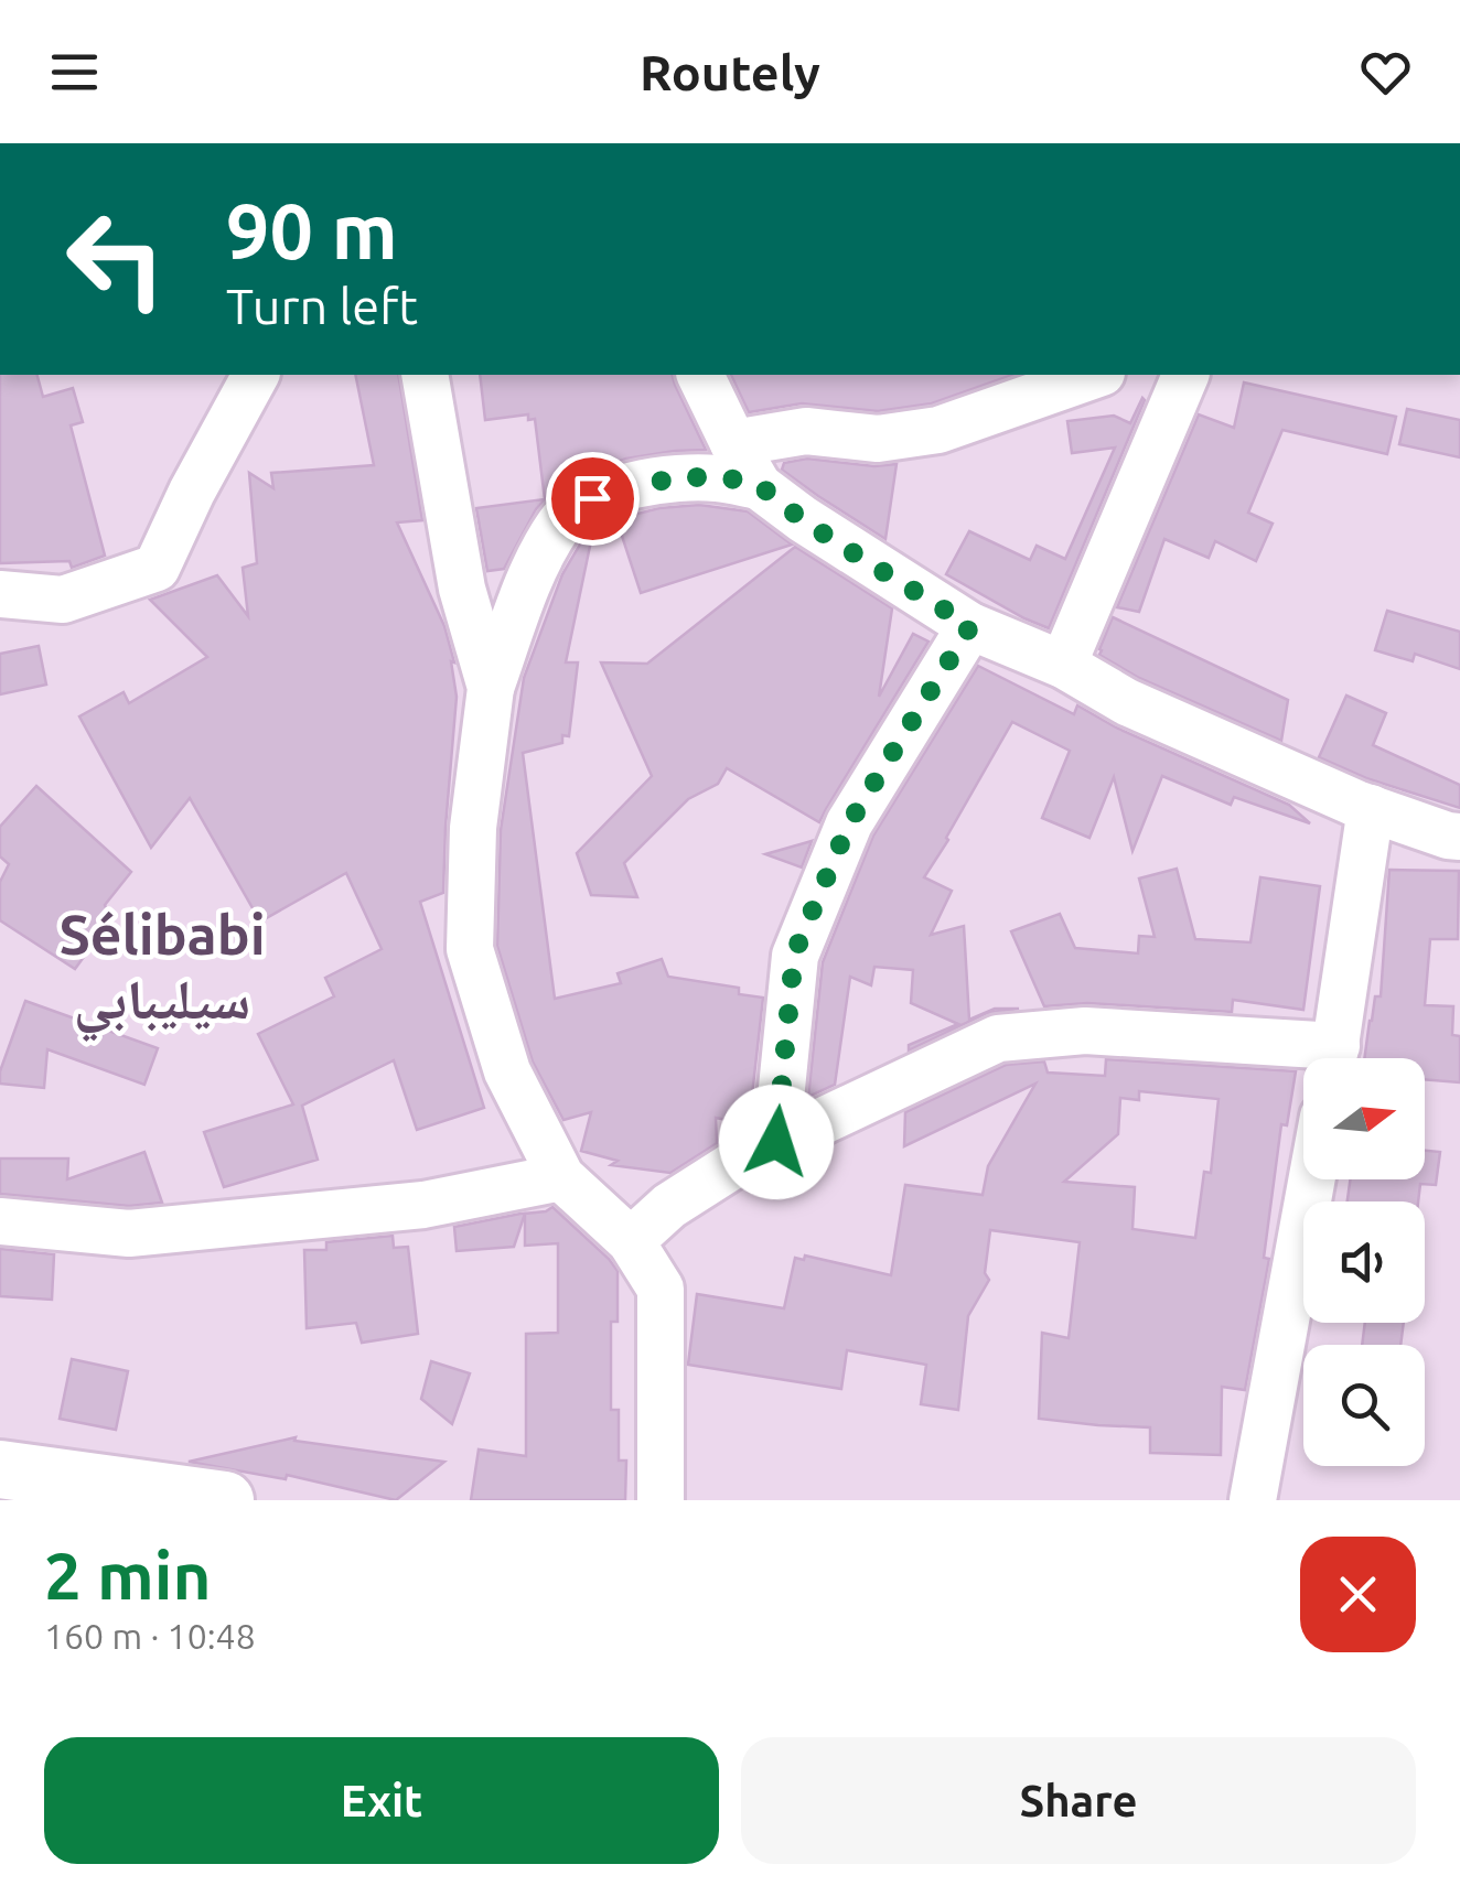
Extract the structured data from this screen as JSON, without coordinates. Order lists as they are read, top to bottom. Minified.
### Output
{"districts":["Sélibabi سيليبابي"],"north":"right","page":{"header":"Routely","turn":["90 m","Turn left"],"heading":["2 min","160 m · 10:48"],"buttons":["Exit","Share"]}}
